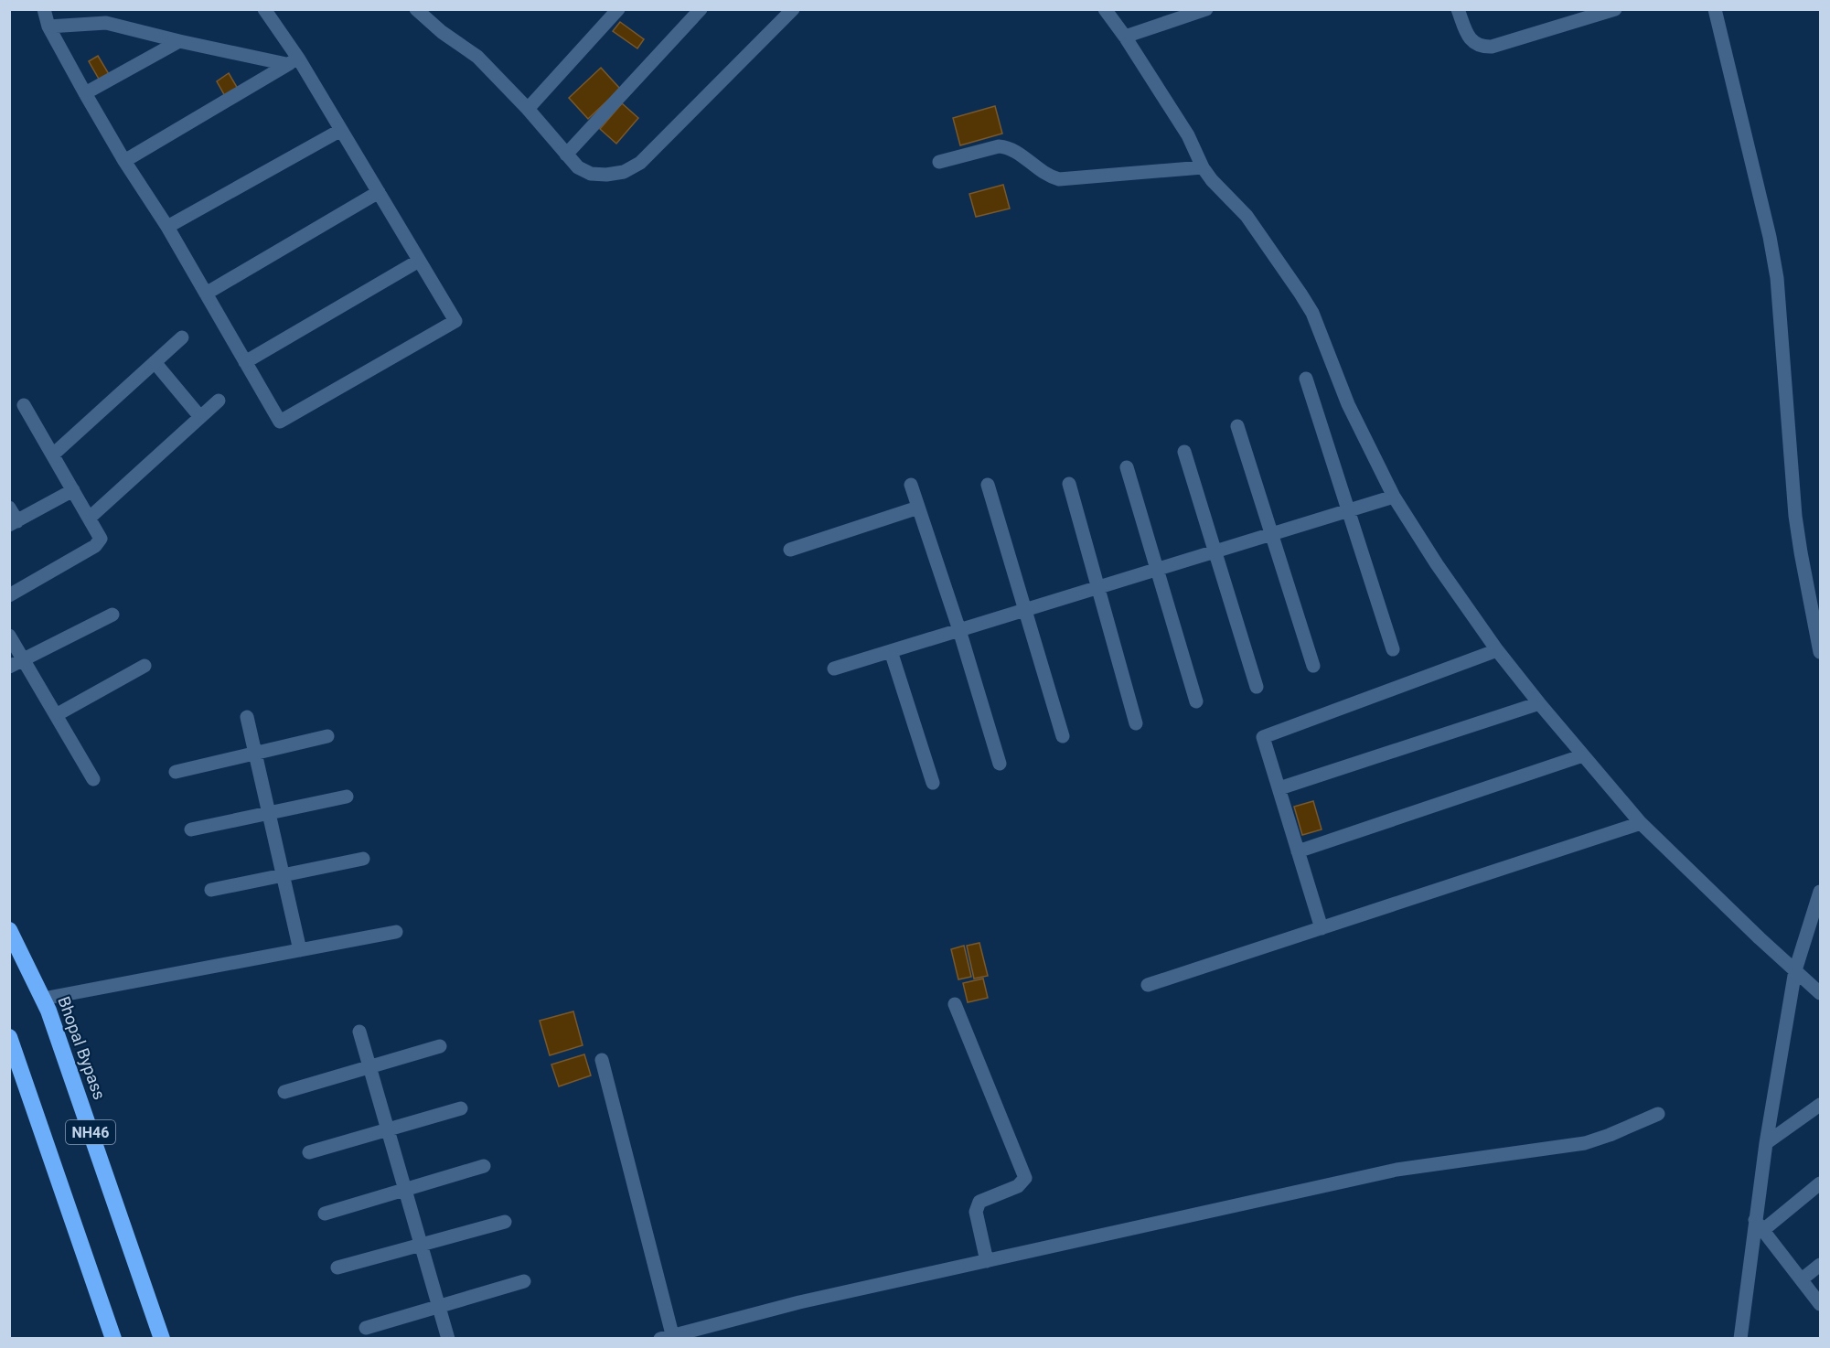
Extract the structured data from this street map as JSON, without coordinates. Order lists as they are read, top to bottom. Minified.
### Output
{"streets":{"highway":["Bhopal Bypass","NH46"]}}
